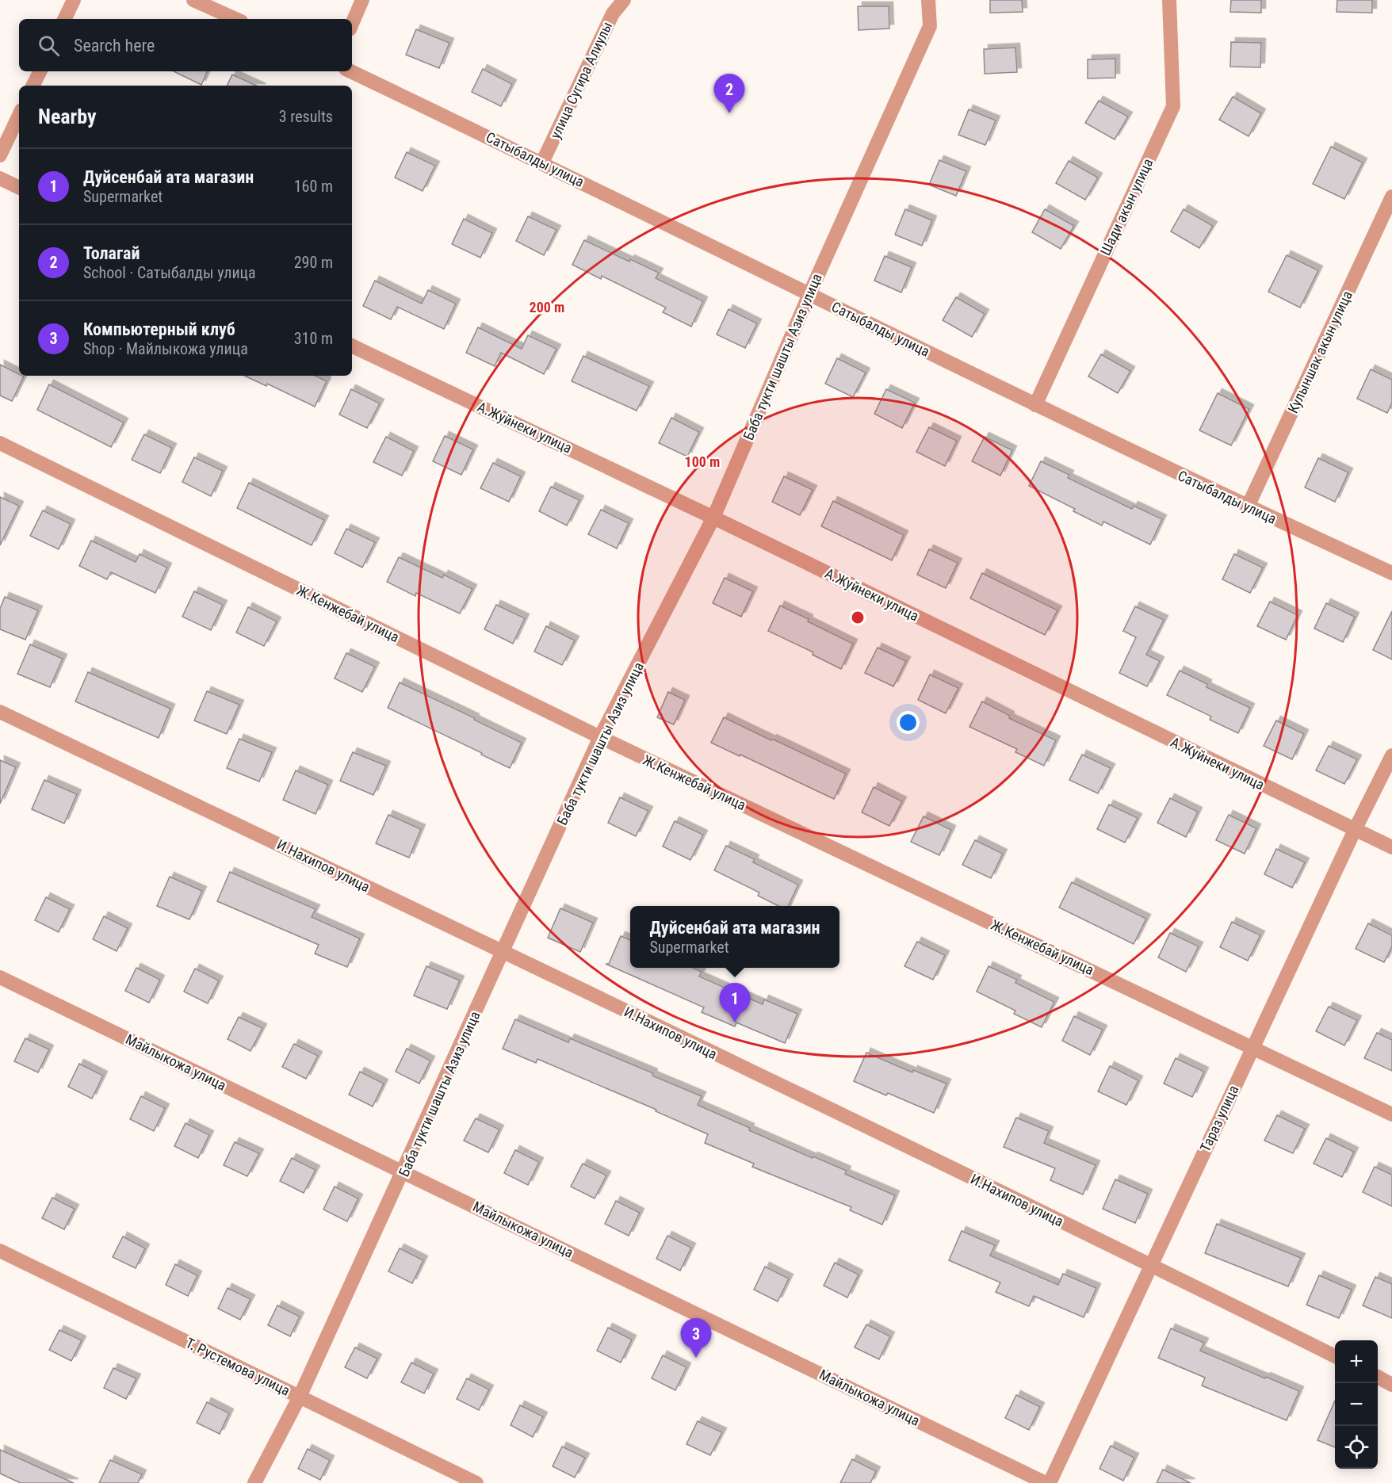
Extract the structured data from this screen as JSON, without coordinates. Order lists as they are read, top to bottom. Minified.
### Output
{"streets":{"street":["улица Сугира Алиулы","Сатыбалды улица","Шади акын улица","Кулыншак акын улица","Баба тукти шашты Азиз улица","А.Жуйнеки улица","Ж.Кенжебай улица","И.Нахипов улица","Майлыкожа улица","Тараз улица","Т. Рустемова улица"]},"crossings":[["улица Сугира Алиулы","Сатыбалды улица"],["Сатыбалды улица","Шади акын улица"],["Сатыбалды улица","Кулыншак акын улица"],["Сатыбалды улица","Баба тукти шашты Азиз улица"],["Баба тукти шашты Азиз улица","А.Жуйнеки улица"],["Баба тукти шашты Азиз улица","Ж.Кенжебай улица"],["Баба тукти шашты Азиз улица","И.Нахипов улица"],["Баба тукти шашты Азиз улица","Майлыкожа улица"],["Баба тукти шашты Азиз улица","Т. Рустемова улица"],["А.Жуйнеки улица","Тараз улица"],["Ж.Кенжебай улица","Тараз улица"],["И.Нахипов улица","Тараз улица"]],"page":{"search":"Search here","pins":["2","1","3"],"heading":["Nearby","3 results"],"list":[{"mark":"1","name":"Дуйсенбай ата магазин","note":"Supermarket","value":"160 m"},{"mark":"2","name":"Толагай","note":"School · Сатыбалды улица","value":"290 m"},{"mark":"3","name":"Компьютерный клуб","note":"Shop · Майлыкожа улица","value":"310 m"}],"popup":["Дуйсенбай ата магазин","Supermarket"],"map_buttons":["+","−"]},"rings":["200 m","100 m"]}
